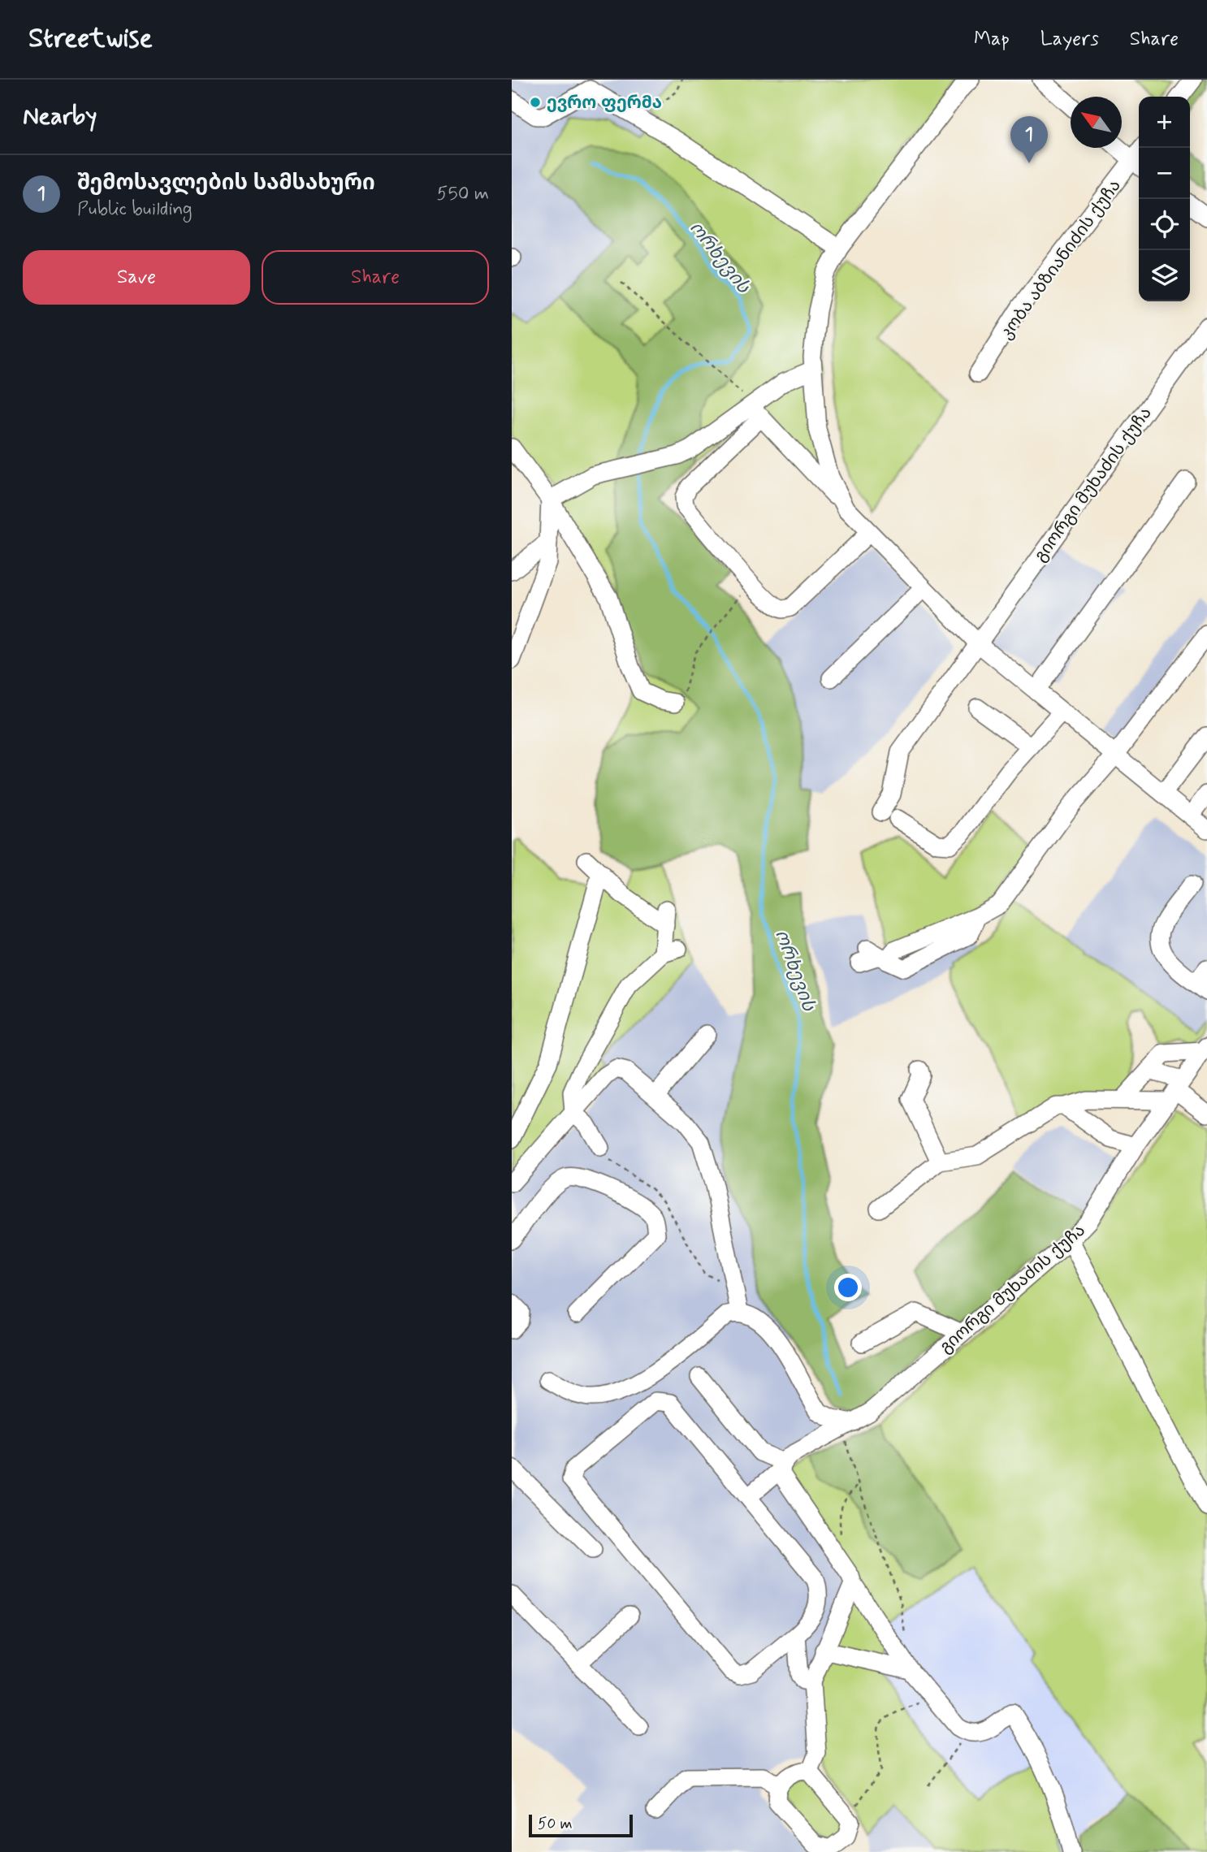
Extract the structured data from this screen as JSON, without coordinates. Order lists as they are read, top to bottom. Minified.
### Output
{"streets":{"street":["კობა აბზიანიძის ქუჩა","გიორგი მუხაძის ქუჩა"]},"water":["ორხევის"],"places":["ევრო ფერმა"],"scale_bar":"50 m","north":"top left","page":{"header":"Streetwise","nav":["Map","Layers","Share"],"heading":"Nearby","map_buttons":["+","−"],"pins":"1","list":[{"mark":"1","name":"შემოსავლების სამსახური","note":"Public building","value":"550 m"}],"buttons":["Save","Share"],"scale":"50 m"}}
